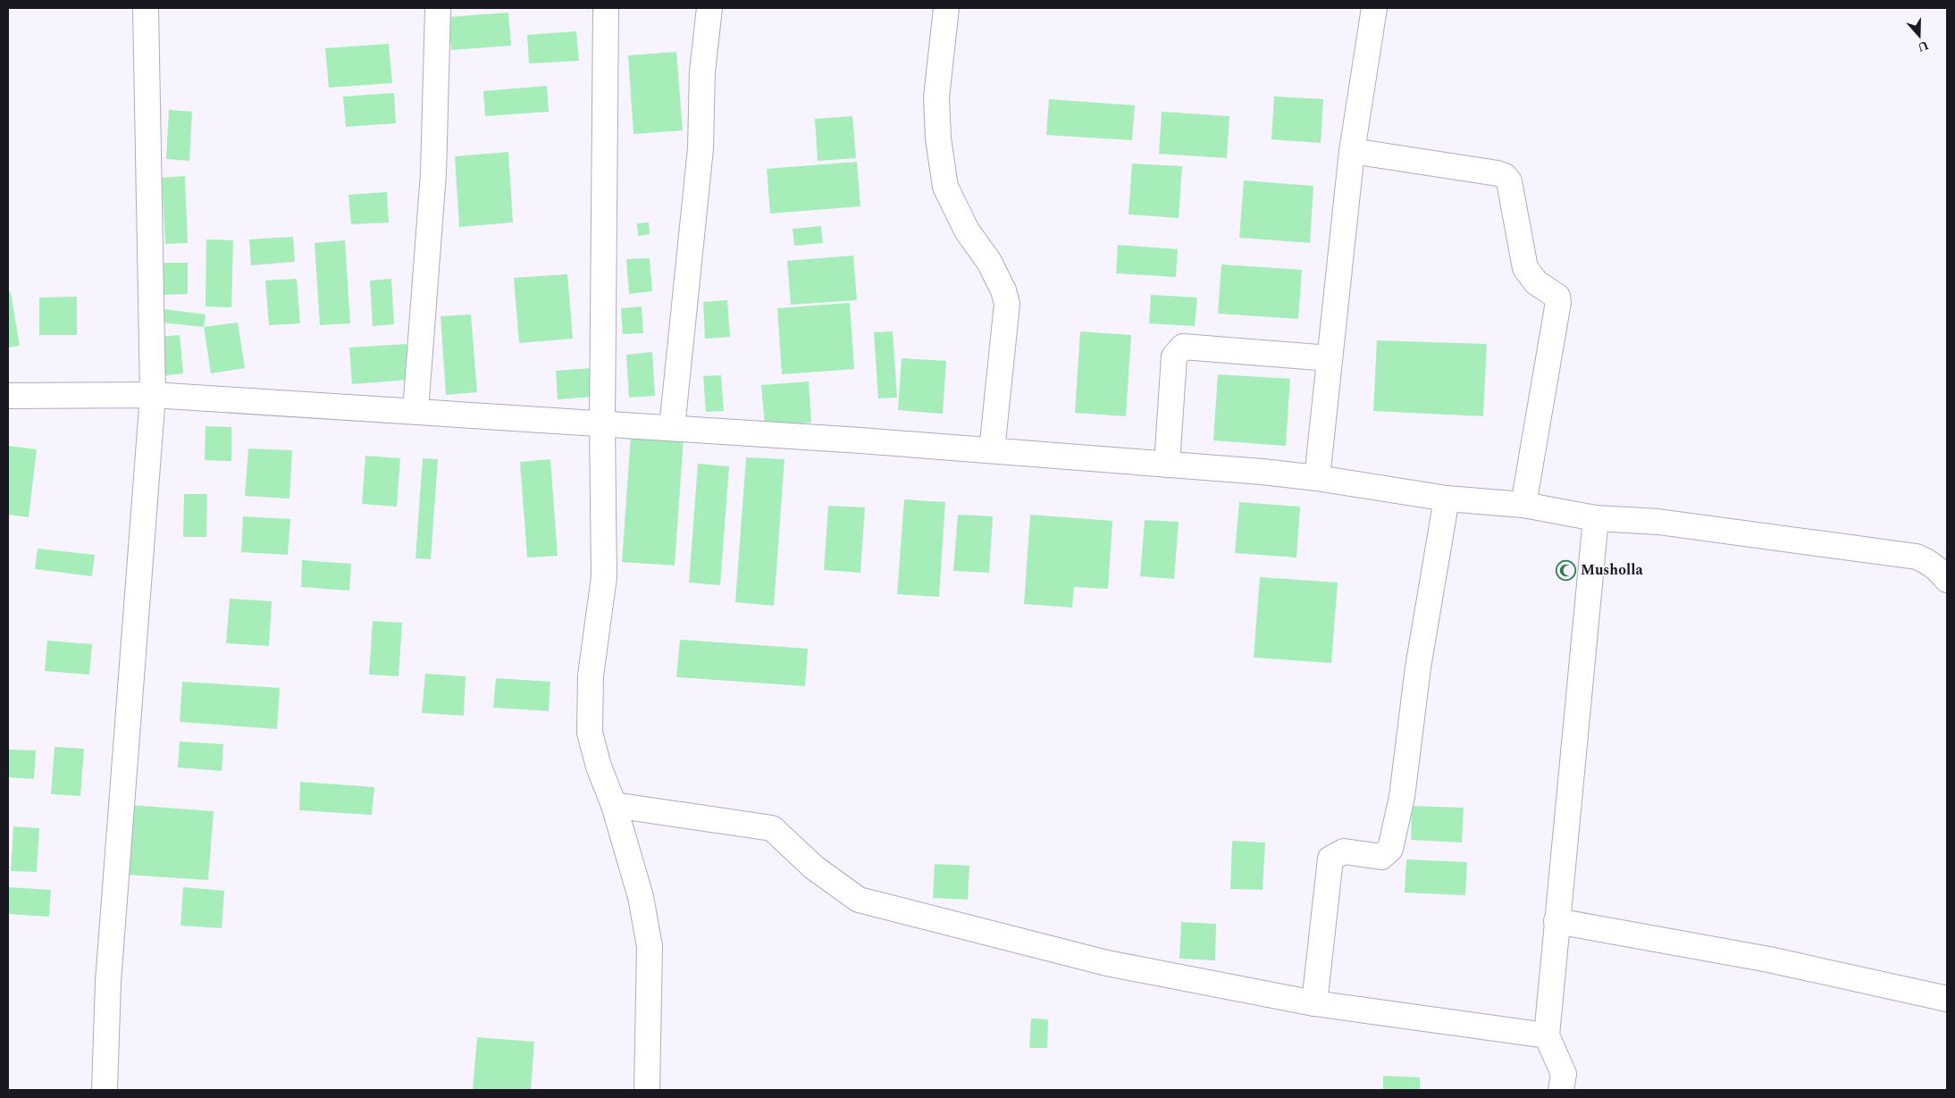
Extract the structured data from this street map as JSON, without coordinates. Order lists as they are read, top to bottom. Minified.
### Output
{"places":{"mosque":["Musholla"]},"north":"bottom"}
